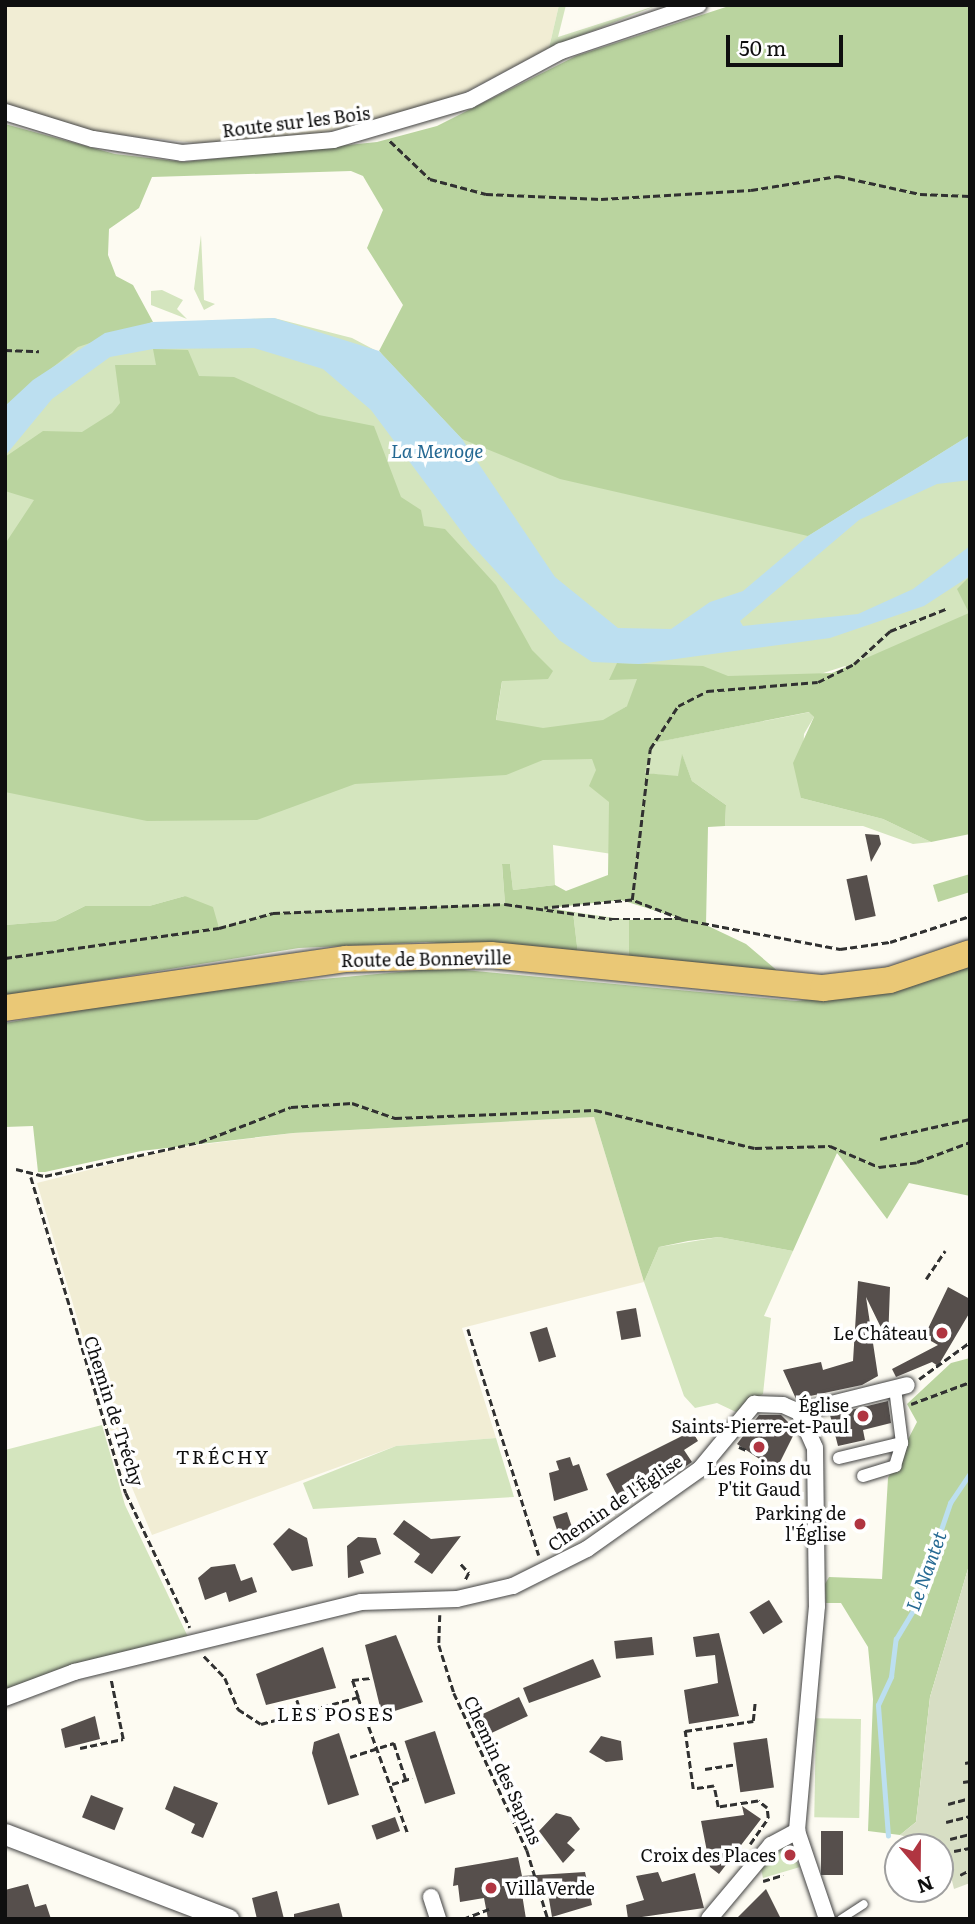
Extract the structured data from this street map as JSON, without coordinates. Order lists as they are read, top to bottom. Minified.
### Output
{"streets":{"main road":["Route de Bonneville"],"street":["Route sur les Bois","Chemin de l'Église"],"path":["Chemin de Tréchy","Chemin des Sapins"]},"crossings":[["Chemin de Tréchy","Chemin de l'Église"]],"districts":["TRÉCHY","LES POSES"],"water":["La Menoge","Le Nantet"],"places":["Le Château","Église Saints-Pierre-et-Paul","Les Foins du P'tit Gaud","Parking de l'Église","Croix des Places","VillaVerde"],"scale_bar":"50 m","north":"bottom"}
